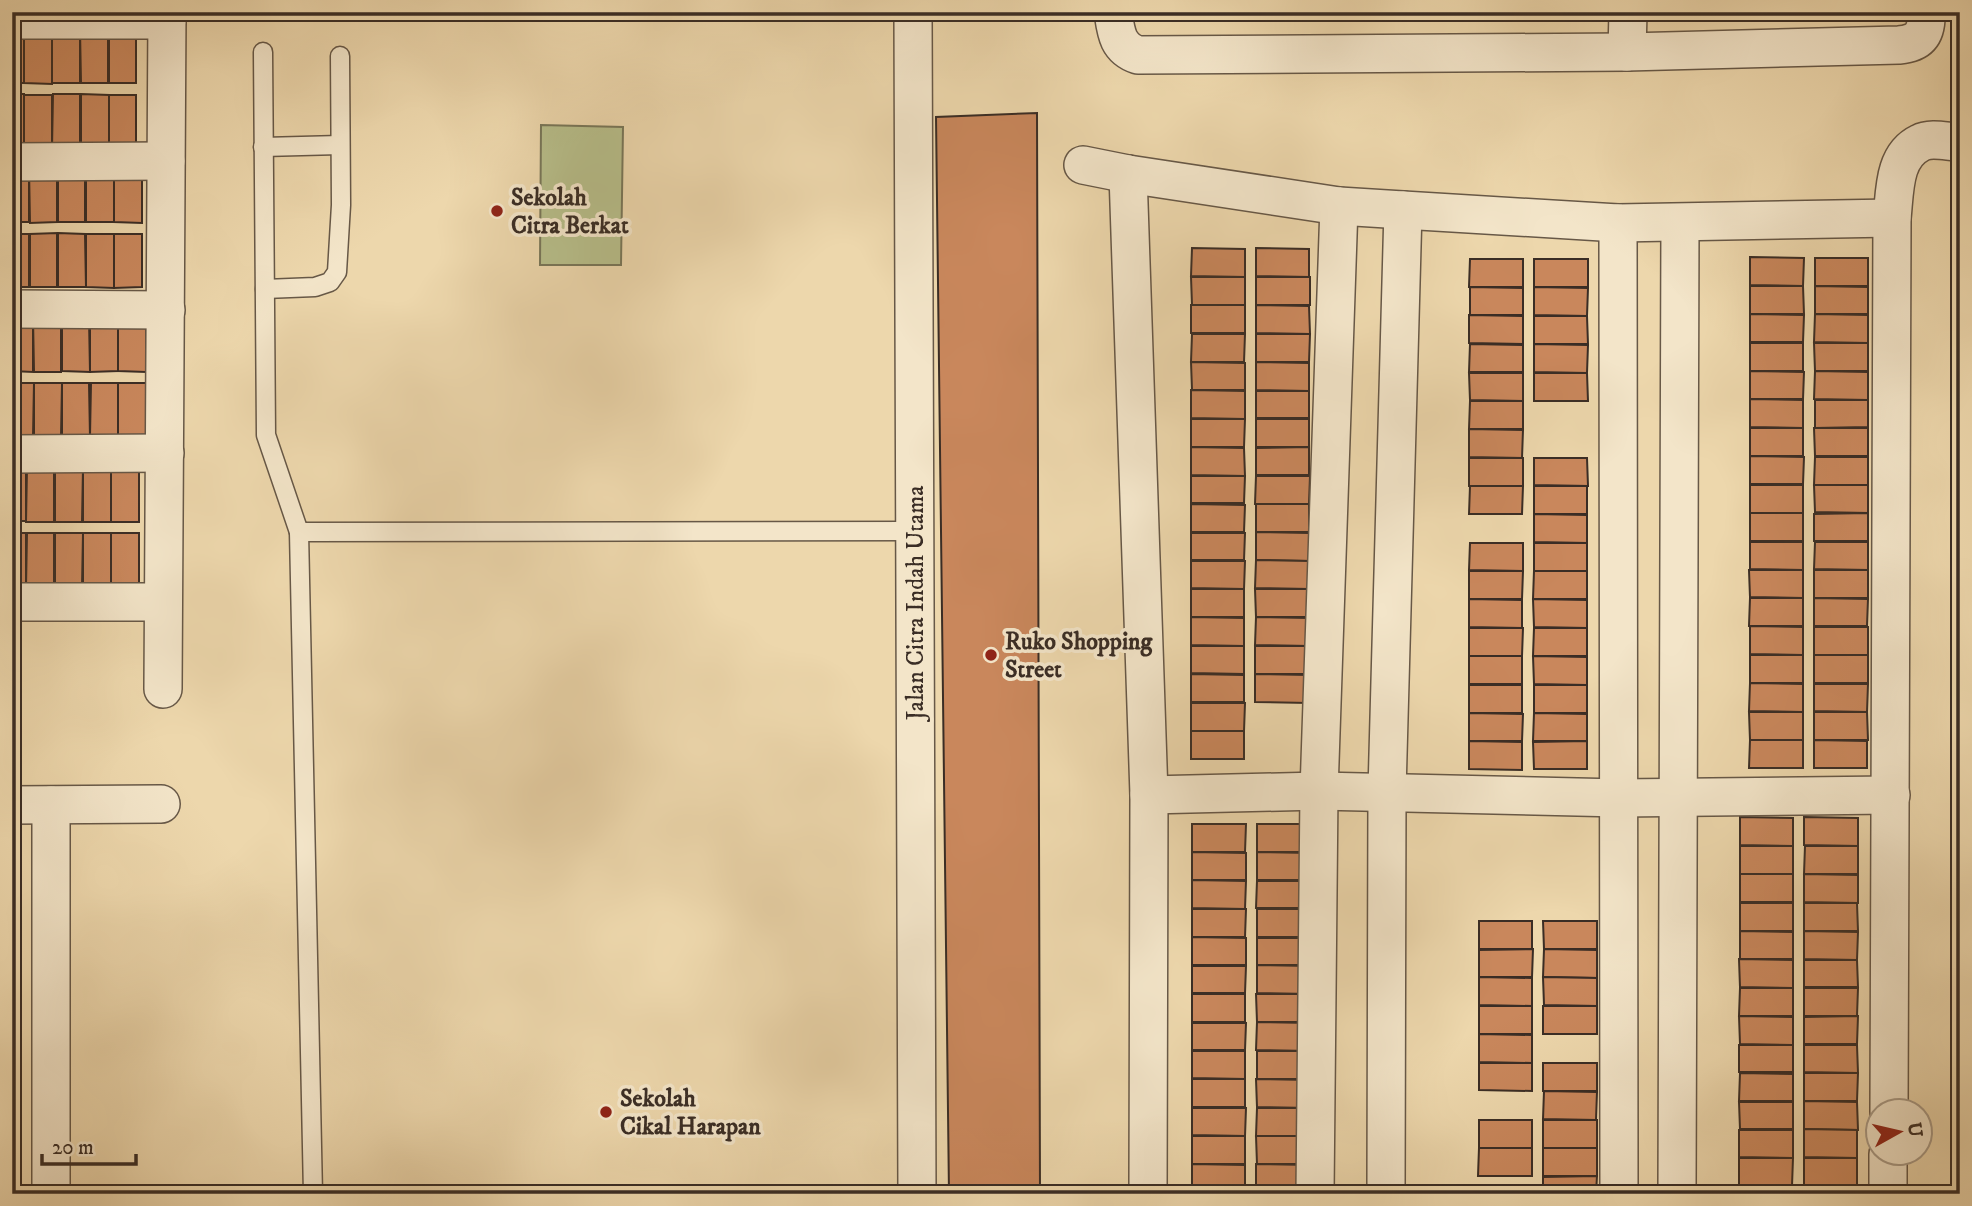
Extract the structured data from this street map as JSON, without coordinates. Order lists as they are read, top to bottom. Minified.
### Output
{"streets":{"street":["Jalan Citra Indah Utama"]},"places":["Sekolah Citra Berkat","Ruko Shopping Street","Sekolah Cikal Harapan"],"scale_bar":"20 m","north":"right"}
